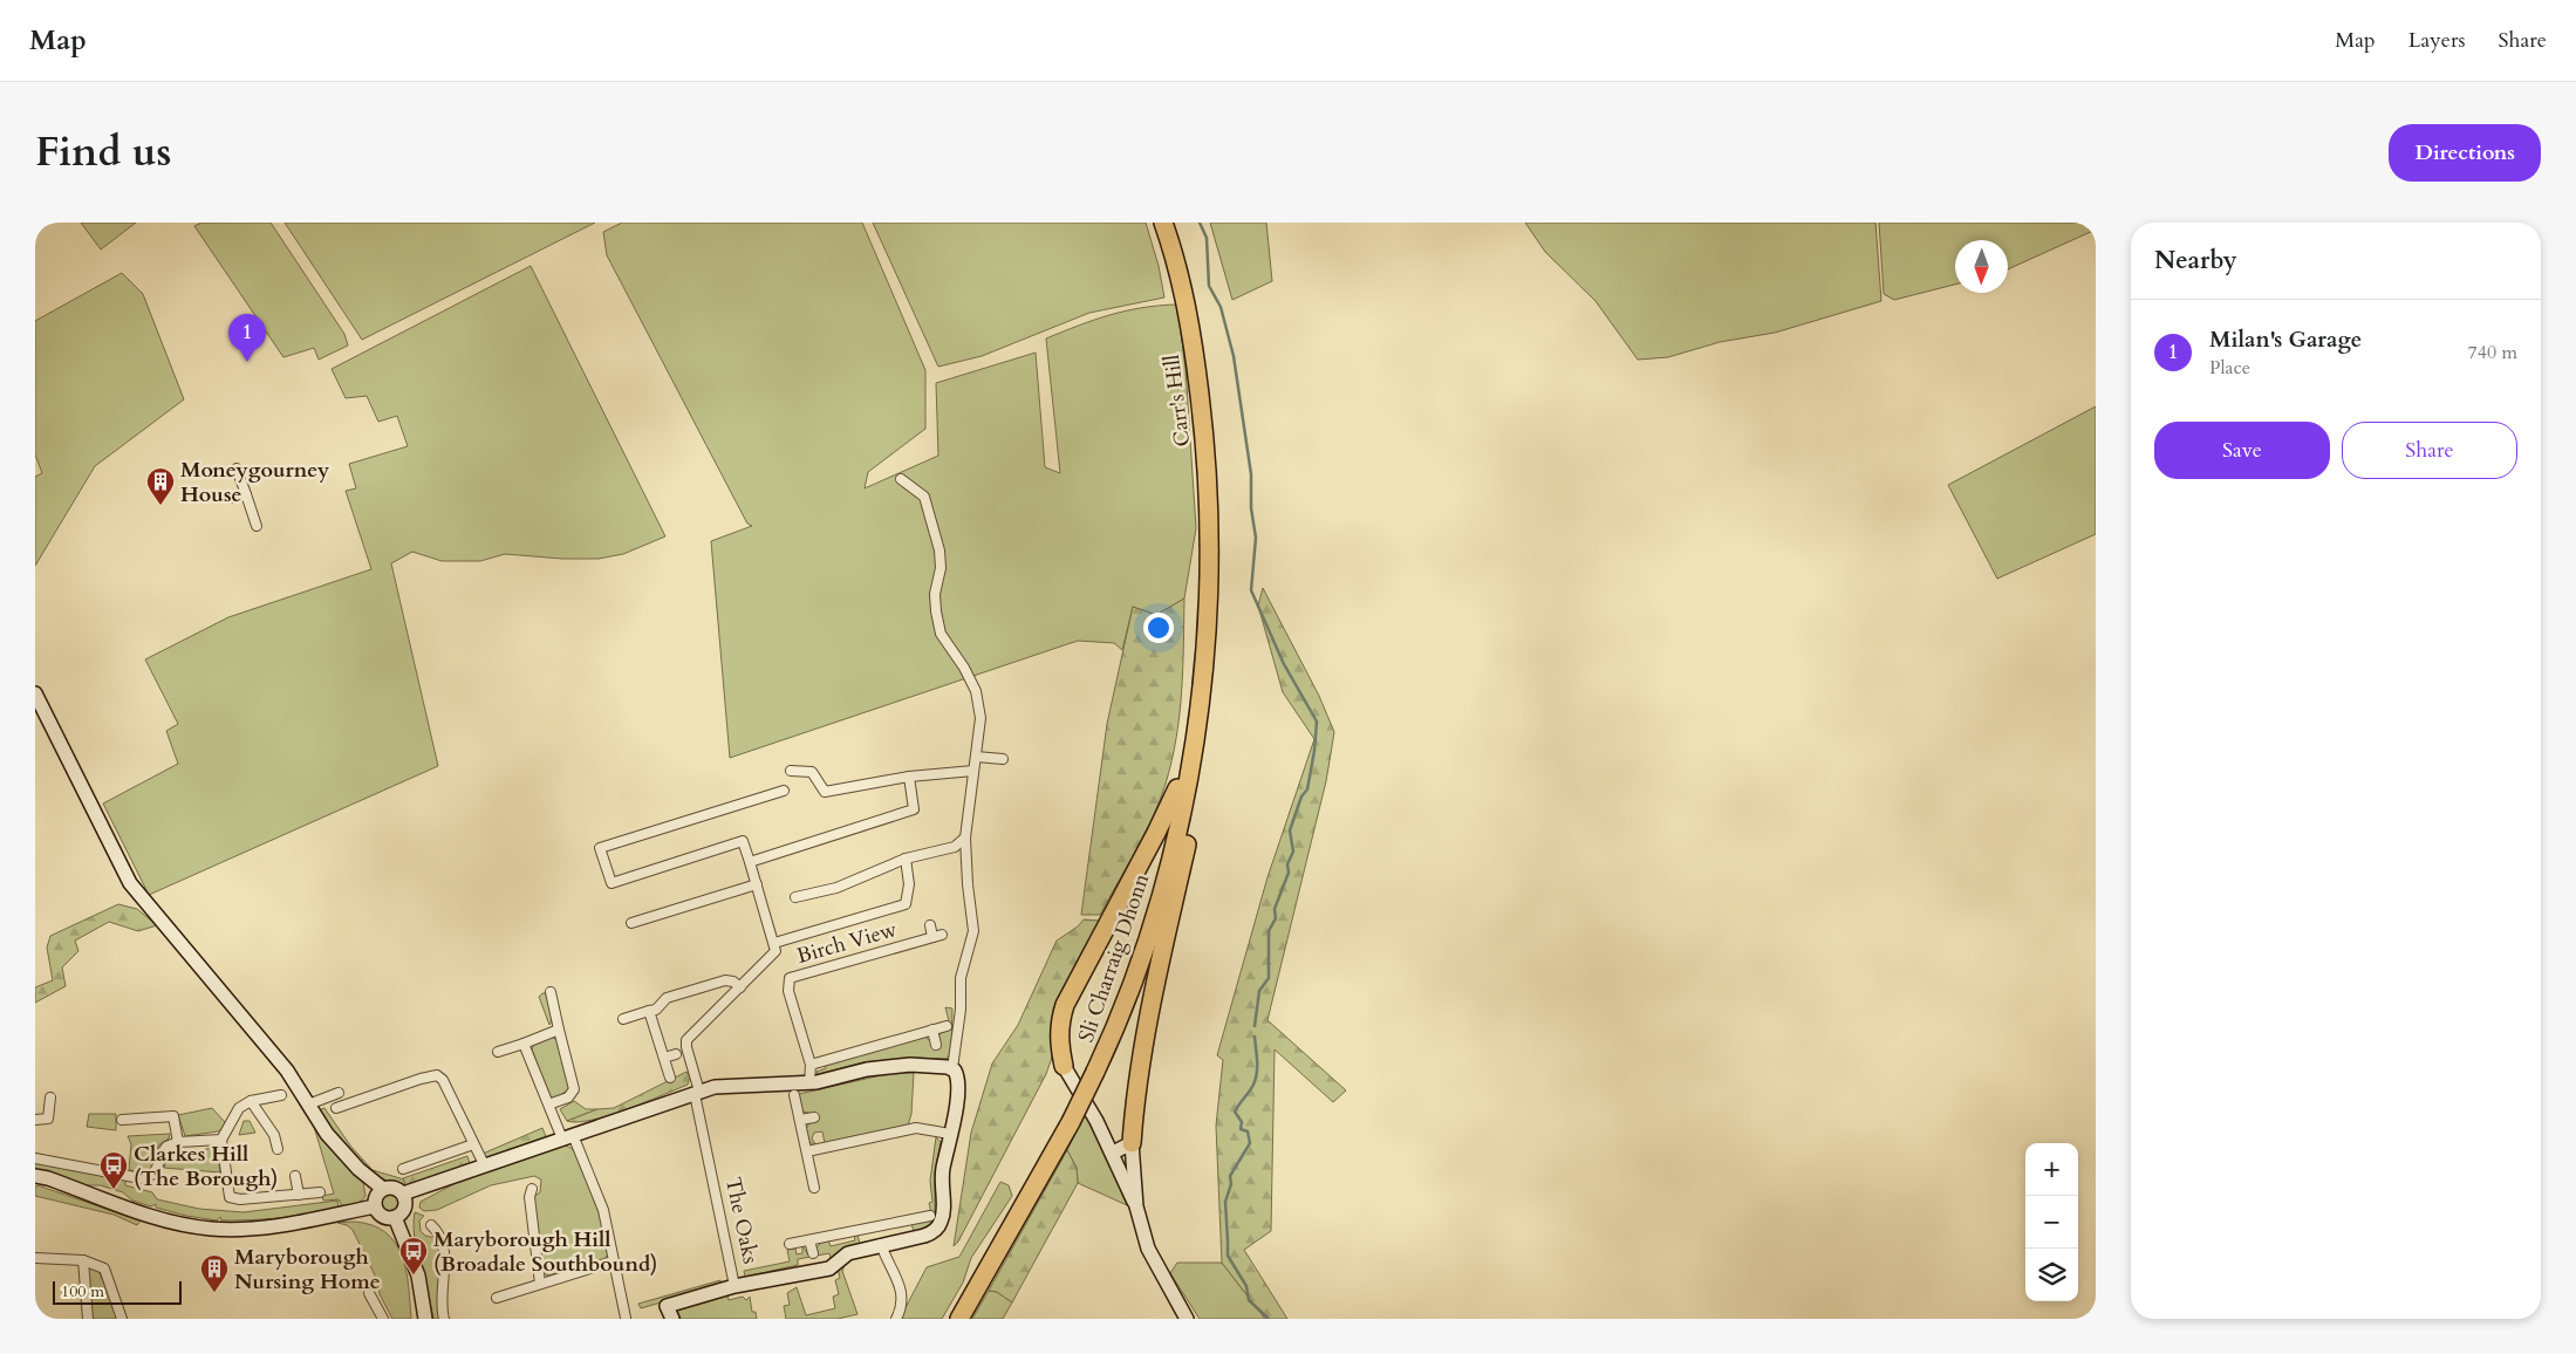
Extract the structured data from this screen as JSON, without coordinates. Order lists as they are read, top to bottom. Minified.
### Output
{"streets":{"highway":["Carr's Hill","Sli Charraig Dhonn"],"street":["Birch View","The Oaks"]},"crossings":[["Carr's Hill","Sli Charraig Dhonn"]],"places":{"building":["Moneygourney House","Maryborough Nursing Home"],"bus stop":["Clarkes Hill (The Borough)","Maryborough Hill (Broadale Southbound)"]},"scale_bar":"100 m","north":"bottom","page":{"header":"Map","nav":["Map","Layers","Share"],"title":"Find us","buttons":["Directions",["Save","Share"]],"heading":"Nearby","list":[{"mark":"1","name":"Milan's Garage","note":"Place","value":"740 m"}],"pins":"1","map_buttons":["+","−"],"scale":"100 m"}}
